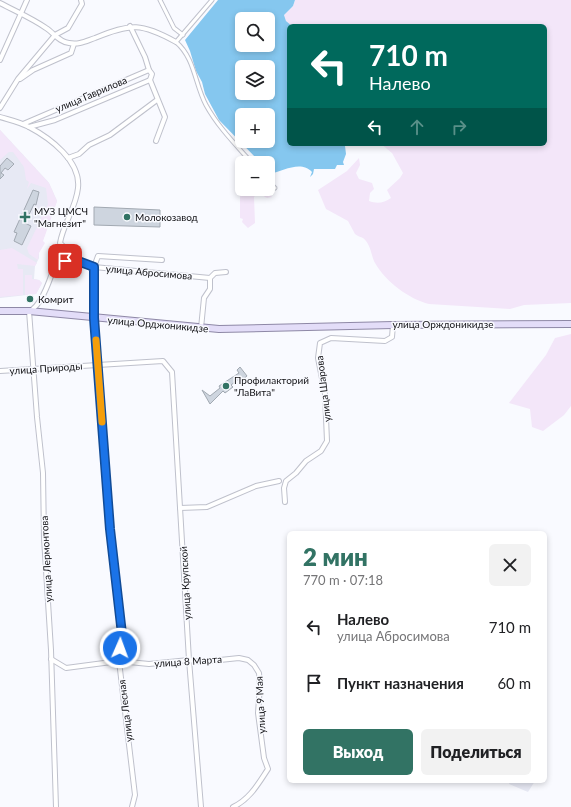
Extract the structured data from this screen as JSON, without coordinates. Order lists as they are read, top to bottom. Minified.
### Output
{"streets":{"main road":["улица Орджоникидзе","улица Орждоникидзе"],"street":["улица Гаврилова","улица Абросимова","улица Природы","улица Шарова","улица Лермонтова","улица Крупской","улица 8 Марта","улица 9 Мая","улица Лесная"]},"crossings":[["улица Абросимова","улица Орджоникидзе"],["улица Абросимова","улица Лермонтова"],["улица Абросимова","улица Лесная"],["улица Орджоникидзе","улица Орждоникидзе"],["улица Орджоникидзе","улица Лермонтова"],["улица Орджоникидзе","улица Лесная"],["улица Орждоникидзе","улица Шарова"],["улица Природы","улица Лермонтова"],["улица Природы","улица Крупской"],["улица Природы","улица Лесная"],["улица Лермонтова","улица 8 Марта"],["улица Крупской","улица 8 Марта"],["улица 8 Марта","улица 9 Мая"],["улица 8 Марта","улица Лесная"]],"places":{"health":["МУЗ ЦМСЧ \"Магнезит\""],"other":["Молокозавод","Комрит","Профилакторий \"ЛаВита\""]},"page":{"map_buttons":["+","−"],"turn":["710 m","Налево"],"heading":["2 мин","770 m · 07:18"],"list":[{"name":"Налево","note":"улица Абросимова","value":"710 m"},{"name":"Пункт назначения","value":"60 m"}],"buttons":["Выход","Поделиться"]}}
